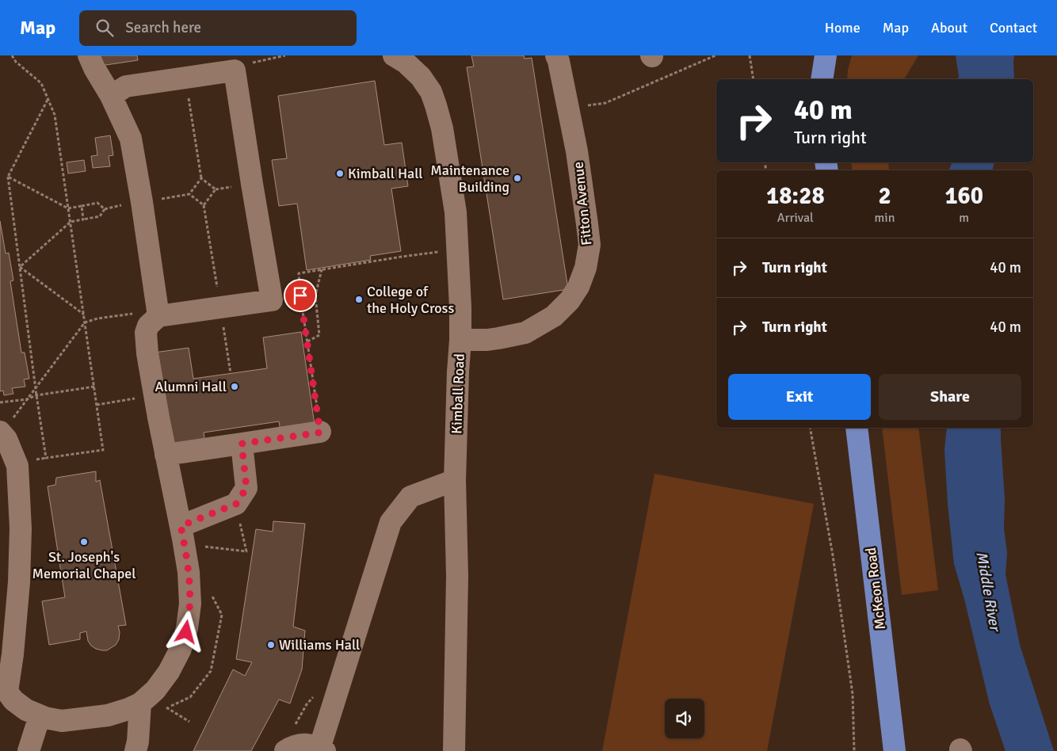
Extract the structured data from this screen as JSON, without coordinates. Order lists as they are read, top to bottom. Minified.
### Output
{"streets":{"main road":["McKeon Road"],"street":["Fitton Avenue","Kimball Road"]},"crossings":[["Fitton Avenue","Kimball Road"]],"water":["Middle River"],"places":["Kimball Hall","Maintenance Building","College of the Holy Cross","Alumni Hall","St. Joseph's Memorial Chapel","Williams Hall"],"page":{"header":"Map","search":"Search here","nav":["Home","Map","About","Contact"],"turn":["40 m","Turn right"],"eta":["18:28","Arrival","2","min","160","m"],"list":[{"name":"Turn right","value":"40 m"},{"name":"Turn right","value":"40 m"}],"buttons":["Exit","Share"]}}
